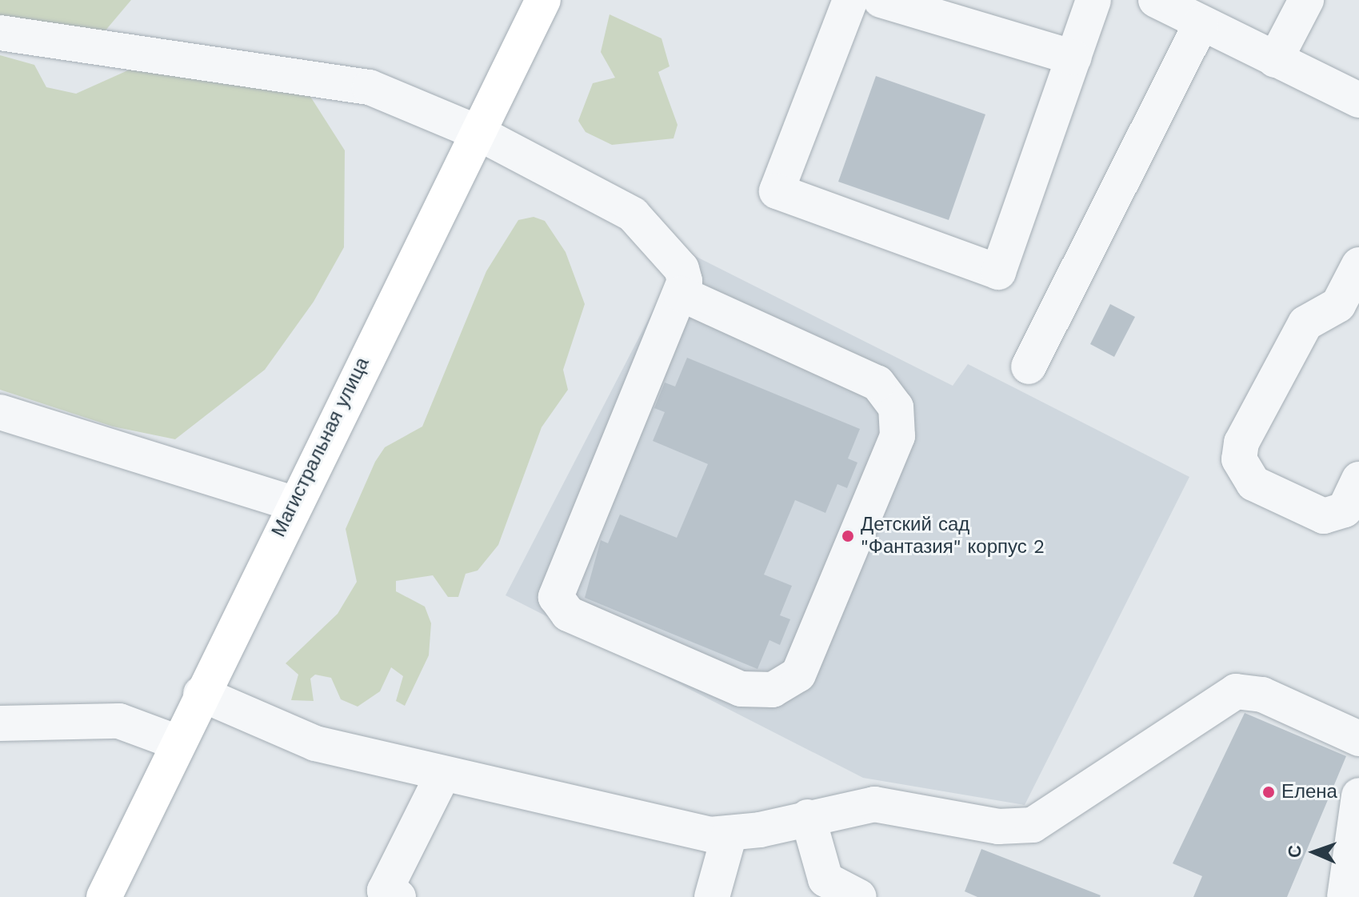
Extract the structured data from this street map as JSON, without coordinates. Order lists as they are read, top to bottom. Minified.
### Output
{"streets":{"main road":["Магистральная улица"]},"places":["Детский сад \"Фантазия\" корпус 2","Елена"],"north":"left"}
